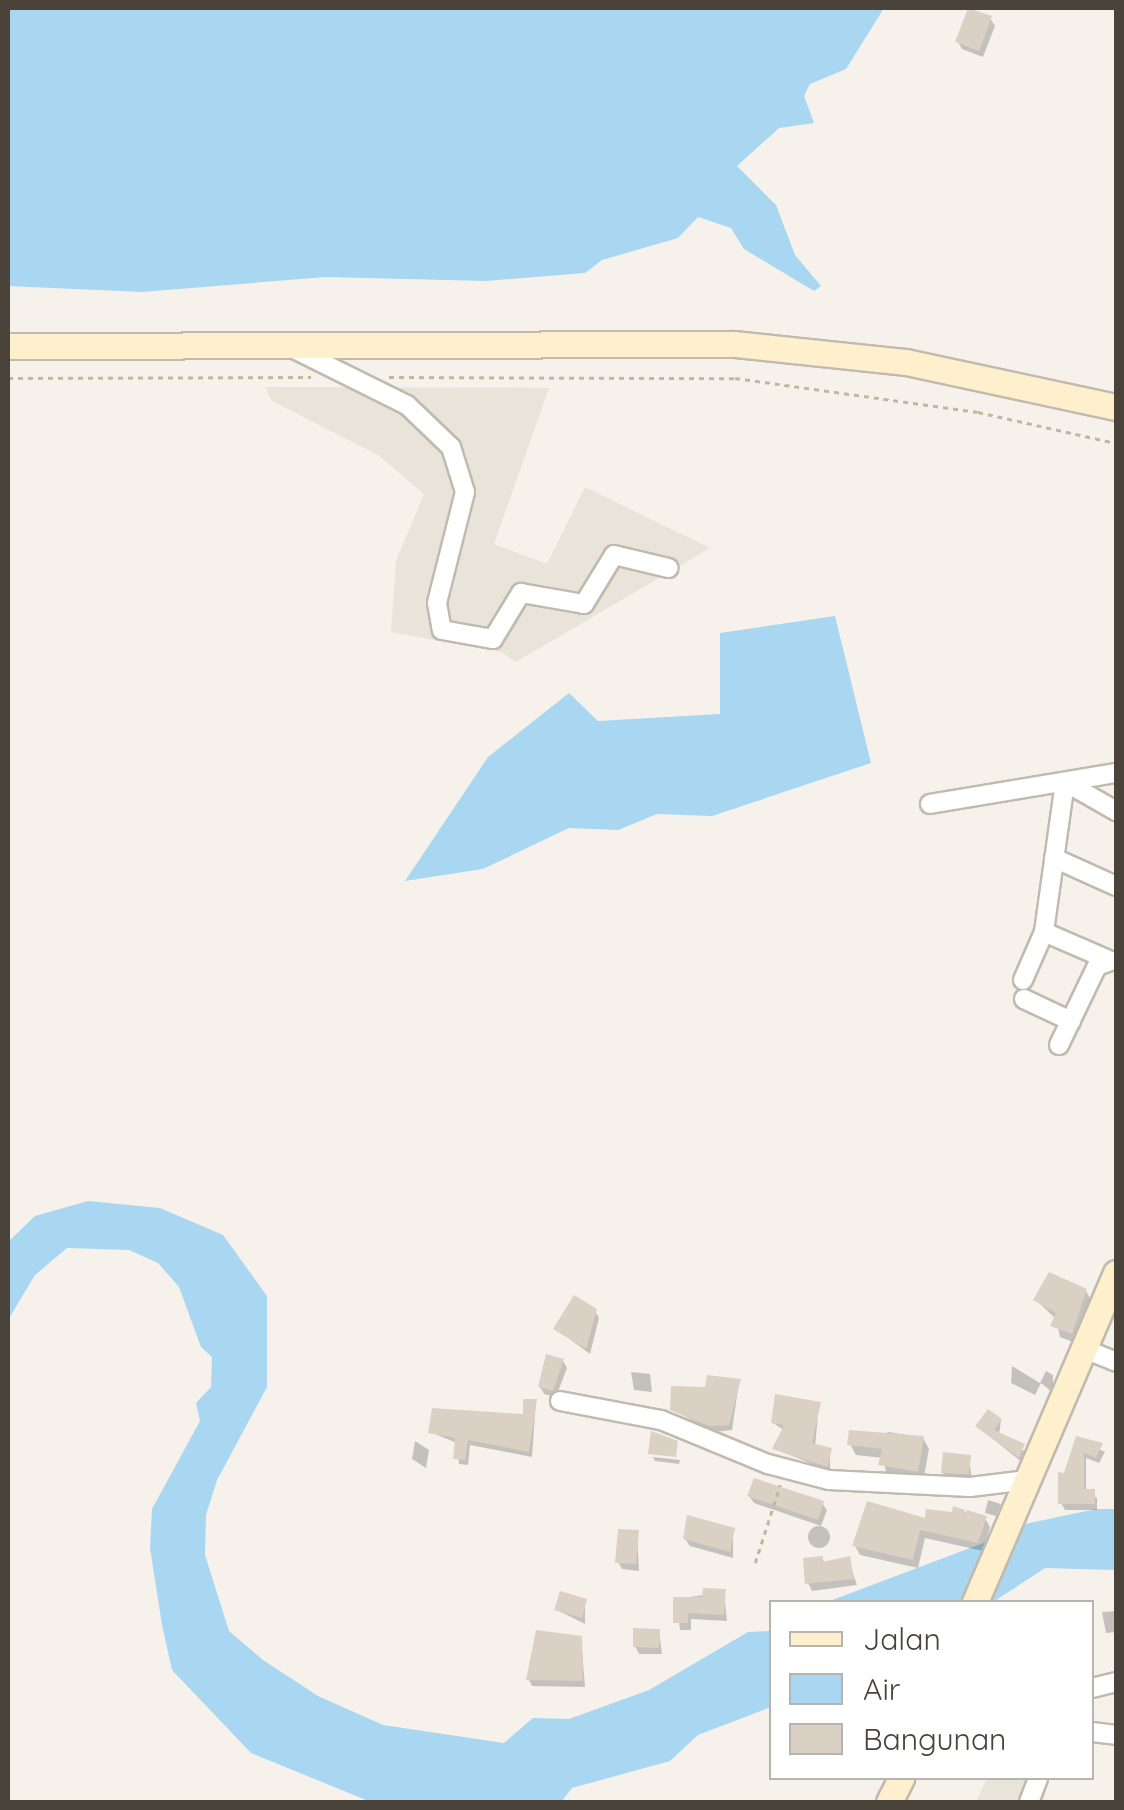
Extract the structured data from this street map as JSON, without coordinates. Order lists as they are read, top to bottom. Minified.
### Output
{"legend":["Jalan","Air","Bangunan"]}
